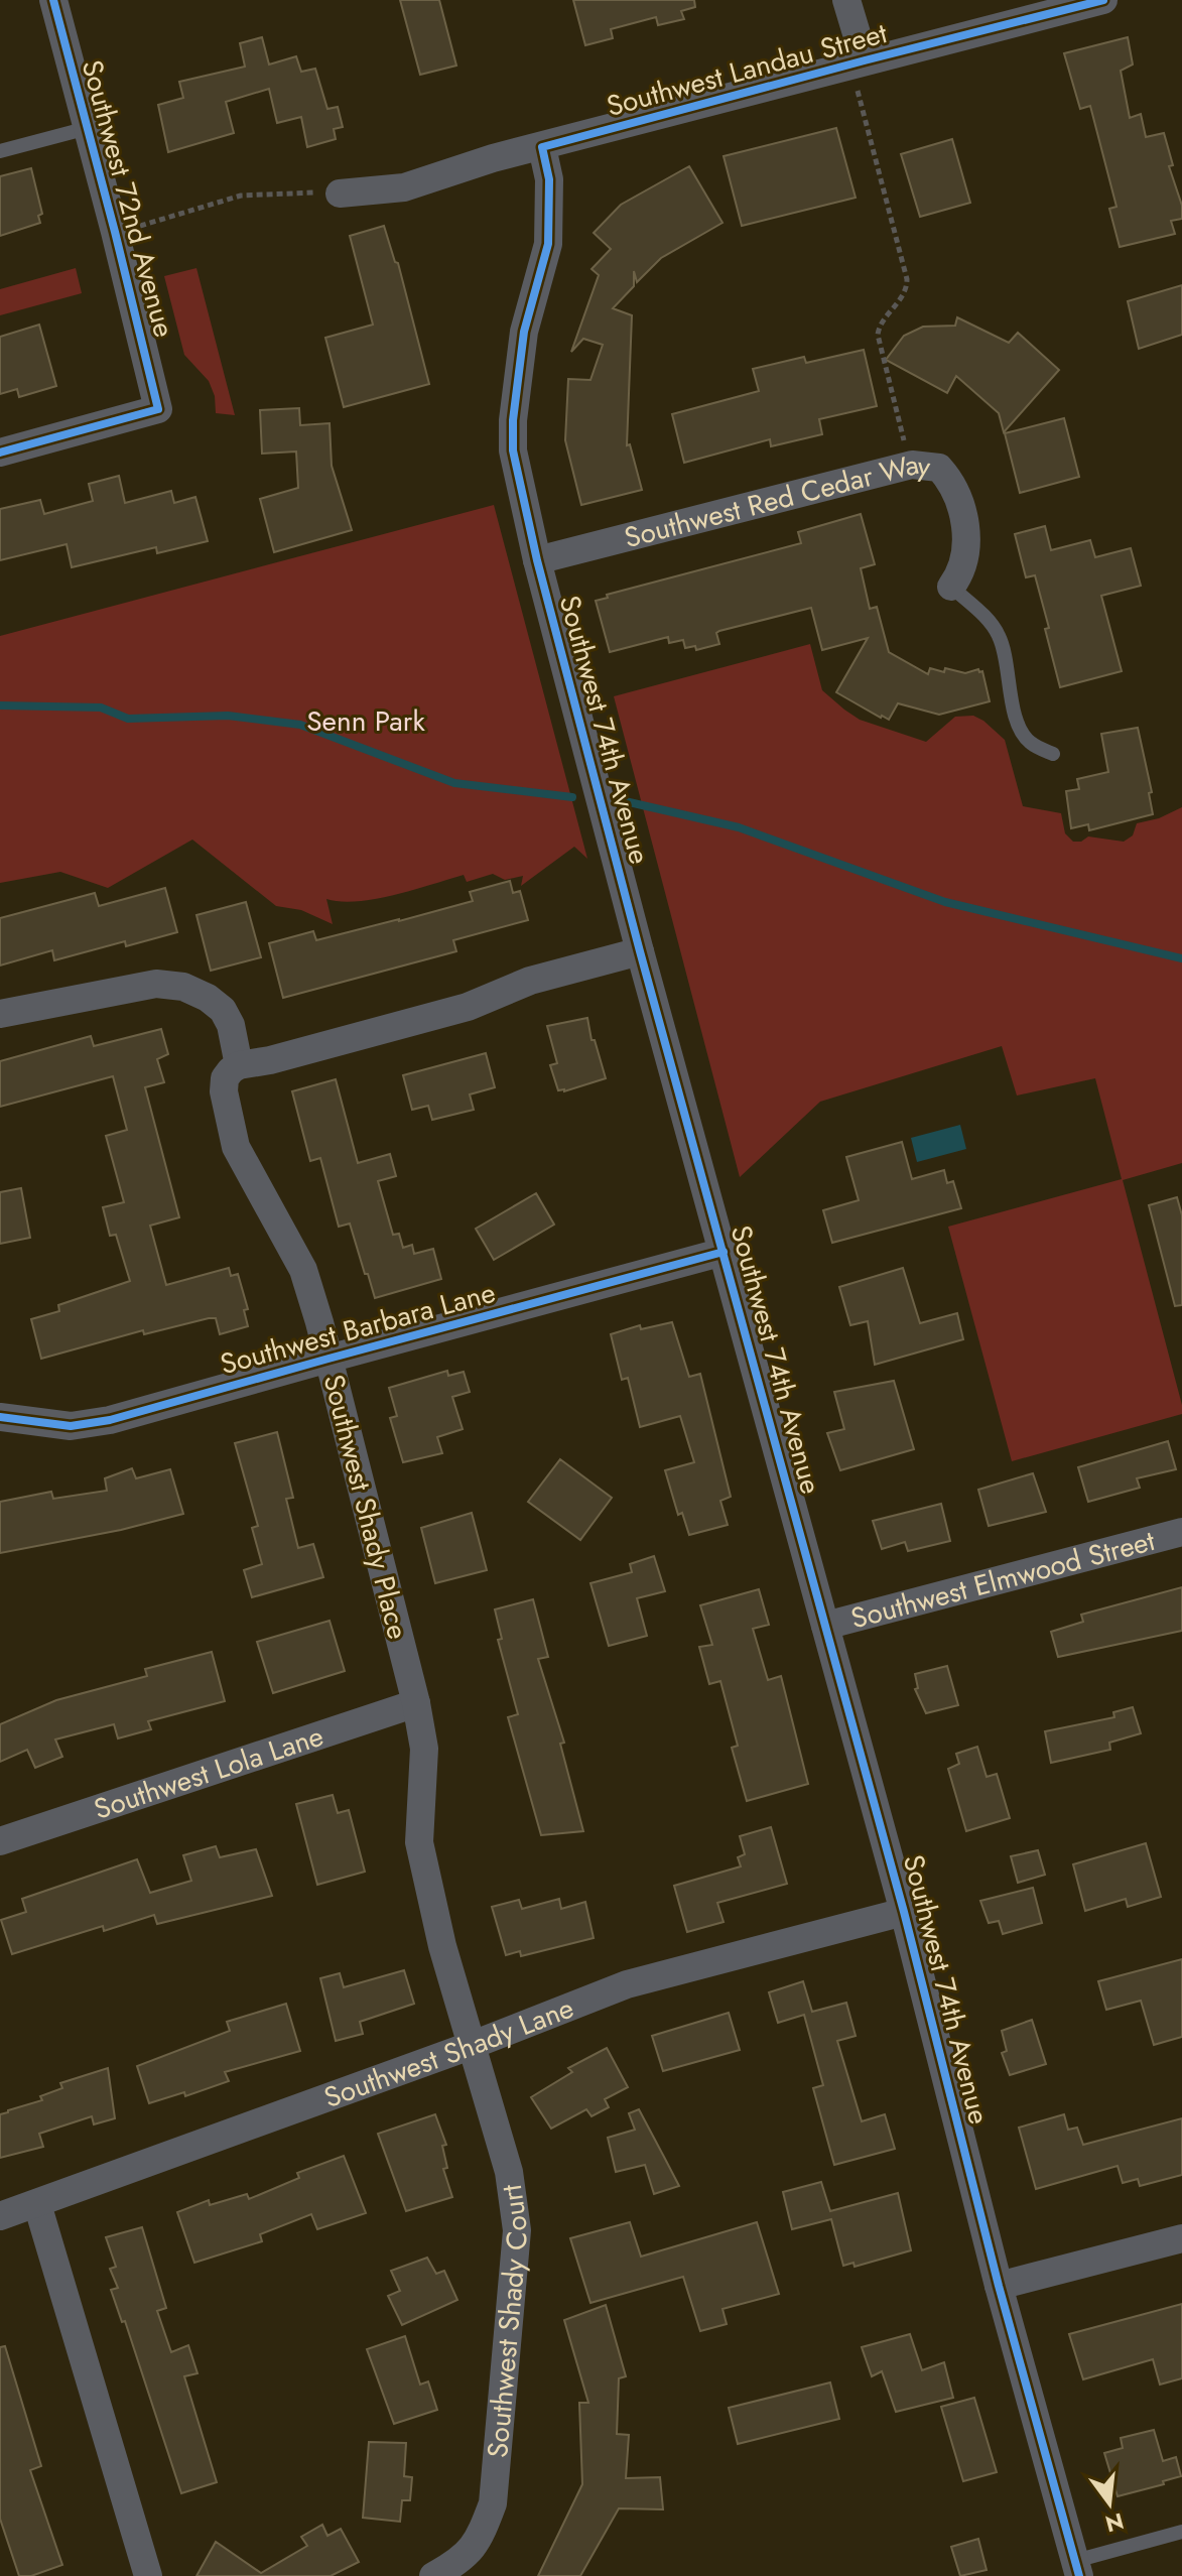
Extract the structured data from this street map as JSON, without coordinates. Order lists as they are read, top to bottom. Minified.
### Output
{"streets":{"street":["Southwest Landau Street","Southwest 72nd Avenue","Southwest Red Cedar Way","Southwest 74th Avenue","Southwest Barbara Lane","Southwest Shady Place","Southwest Elmwood Street","Southwest Lola Lane","Southwest Shady Lane","Southwest Shady Court"]},"crossings":[["Southwest Landau Street","Southwest 74th Avenue"],["Southwest Red Cedar Way","Southwest 74th Avenue"],["Southwest 74th Avenue","Southwest Barbara Lane"],["Southwest 74th Avenue","Southwest Elmwood Street"],["Southwest 74th Avenue","Southwest Shady Lane"],["Southwest Barbara Lane","Southwest Shady Place"],["Southwest Shady Place","Southwest Lola Lane"],["Southwest Shady Place","Southwest Shady Lane"],["Southwest Shady Place","Southwest Shady Court"],["Southwest Shady Lane","Southwest Shady Court"]],"parks":["Senn Park"],"north":"bottom"}
